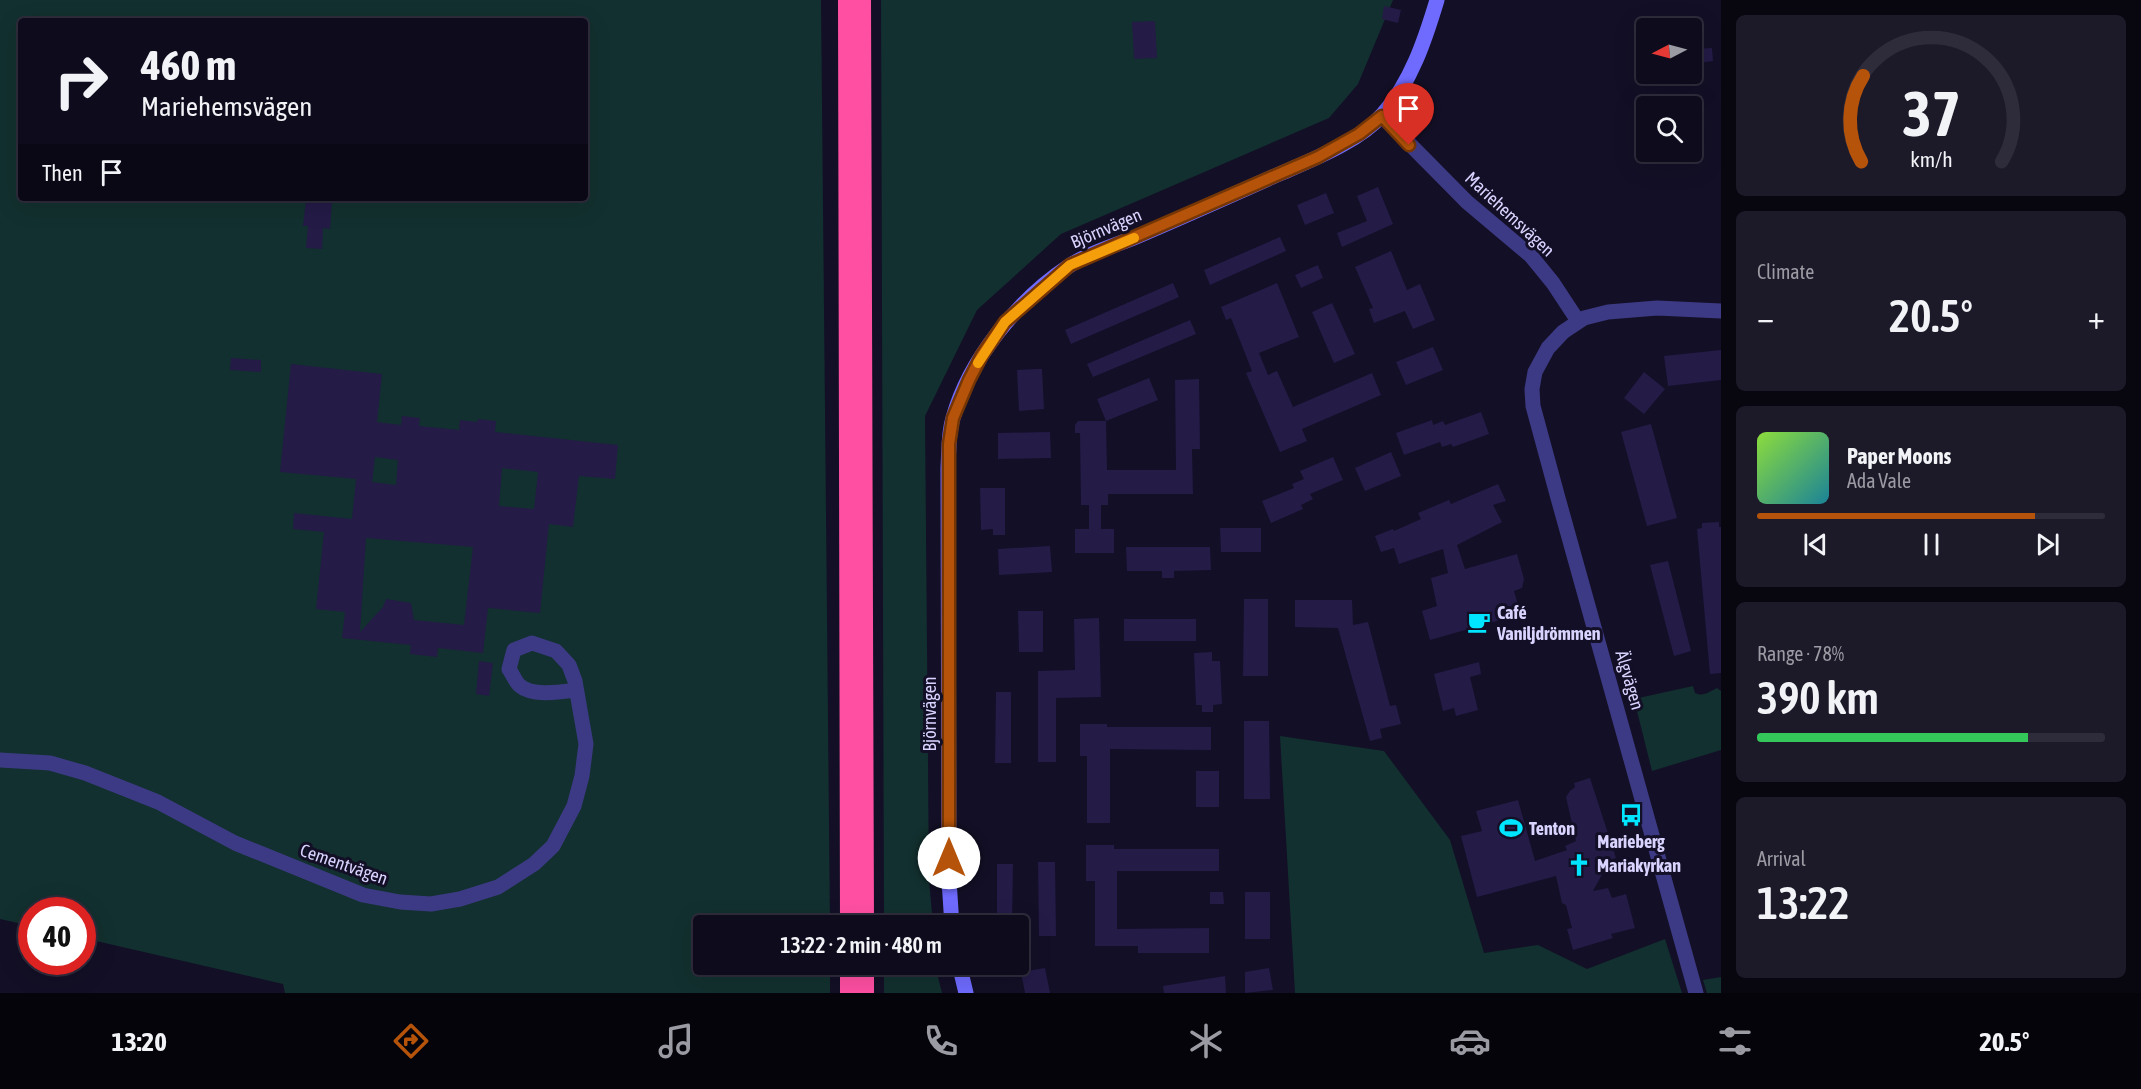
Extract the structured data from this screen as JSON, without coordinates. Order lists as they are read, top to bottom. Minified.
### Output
{"streets":{"street":["Mariehemsvägen","Björnvägen","Älgvägen","Cementvägen"]},"crossings":[["Mariehemsvägen","Björnvägen"],["Mariehemsvägen","Älgvägen"]],"places":{"cafe":["Café Vaniljdrömmen"],"bus stop":["Marieberg"],"sports":["Tenton"],"church":["Mariakyrkan"]},"north":"left","page":{"turn":["460 m","Mariehemsvägen"],"then":"Then","tile":["Climate",["Range · 78%","390 km"],["Arrival","13:22"]],"heat":["−","20.5°","+"],"song":["Paper Moons","Ada Vale"],"limit":"40","trip":"13:22 · 2 min · 480 m","tabs":["13:20","20.5°"],"gauge":["37","km/h"]}}
